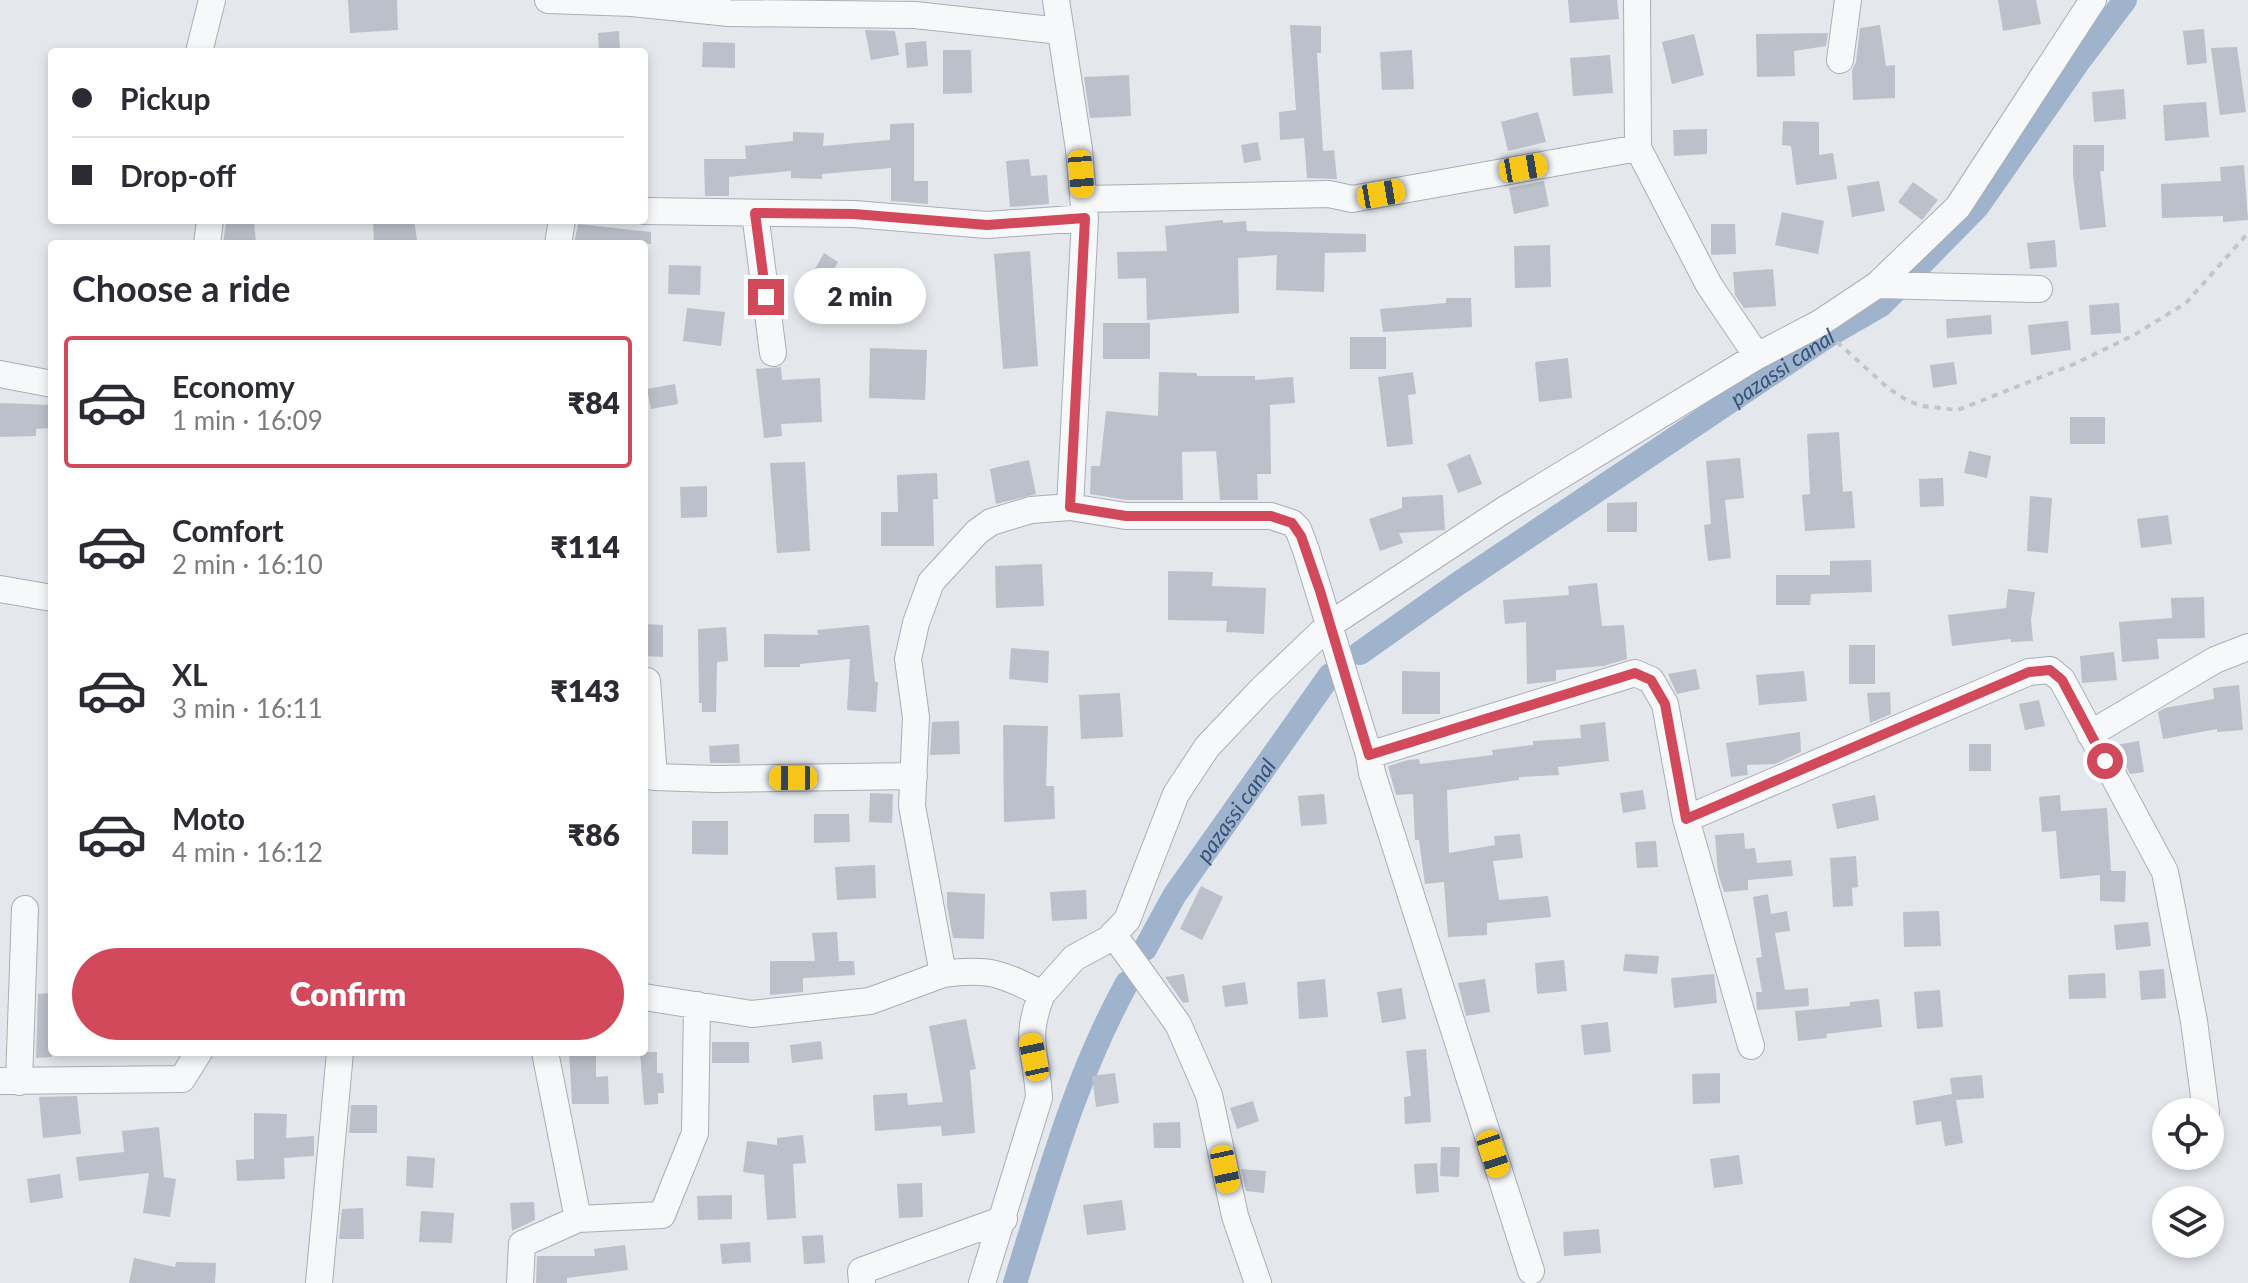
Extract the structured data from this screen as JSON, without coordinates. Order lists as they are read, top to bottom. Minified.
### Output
{"water":["pazassi canal"],"page":{"banner":["Pickup","Drop-off"],"heading":"Choose a ride","bubble":"2 min","list":[{"name":"Economy","note":"1 min · 16:09","value":"₹84"},{"name":"Comfort","note":"2 min · 16:10","value":"₹114"},{"name":"XL","note":"3 min · 16:11","value":"₹143"},{"name":"Moto","note":"4 min · 16:12","value":"₹86"}],"buttons":"Confirm"}}
